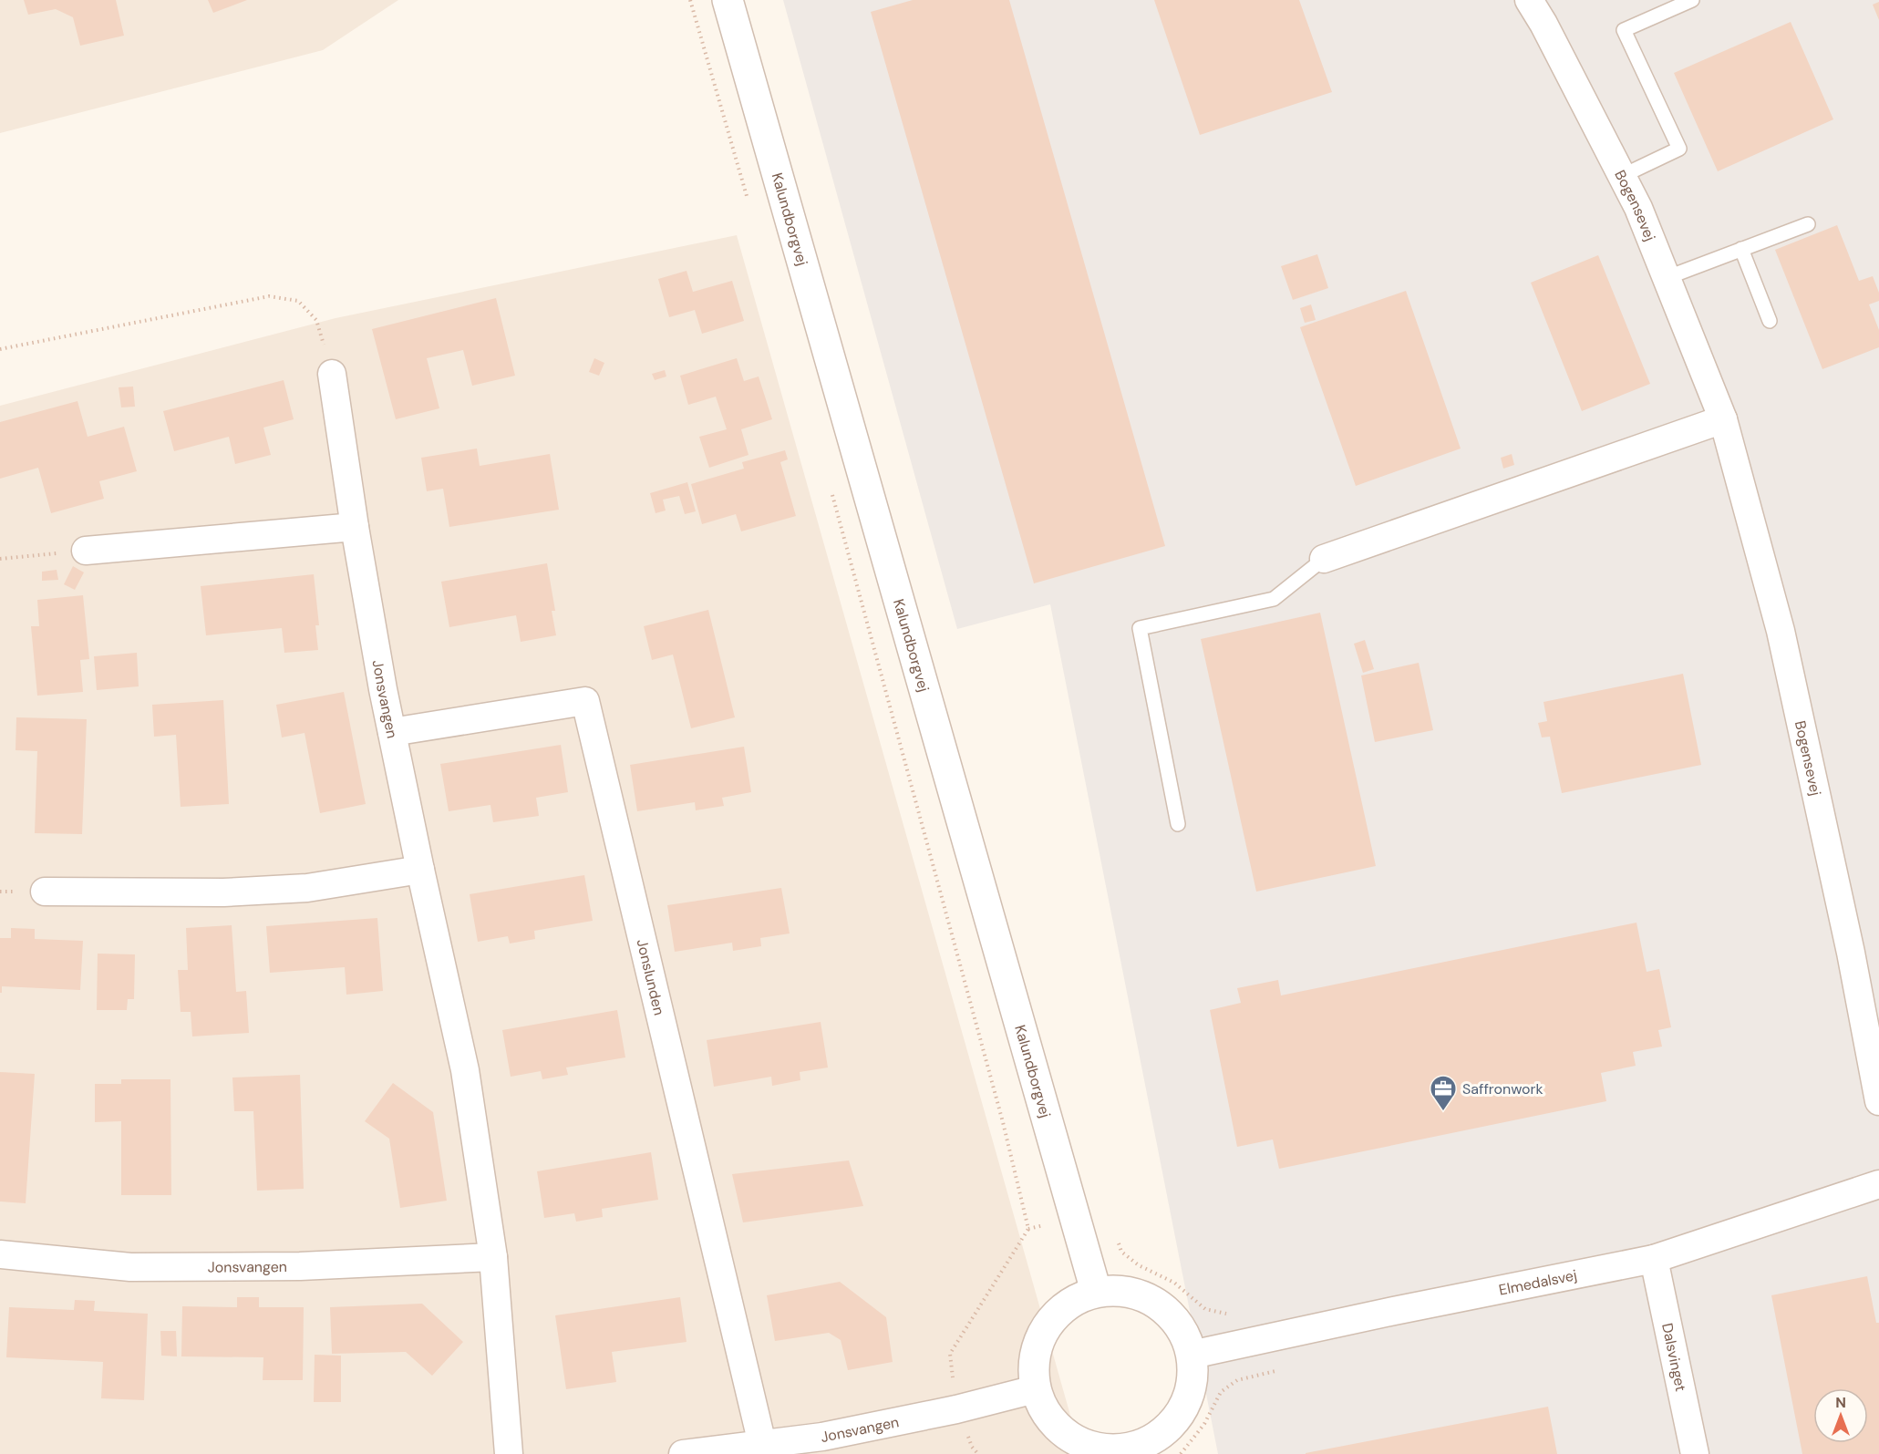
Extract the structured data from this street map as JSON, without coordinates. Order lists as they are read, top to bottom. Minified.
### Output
{"streets":{"street":["Bogensevej","Kalundborgvej","Jonsvangen","Jonslunden","Elmedalsvej","Dalsvinget"]},"crossings":[["Kalundborgvej","Jonsvangen"],["Kalundborgvej","Elmedalsvej"],["Jonsvangen","Jonslunden"],["Jonsvangen","Elmedalsvej"],["Elmedalsvej","Dalsvinget"]],"places":{"office":["Saffronwork"]},"north":"top"}
